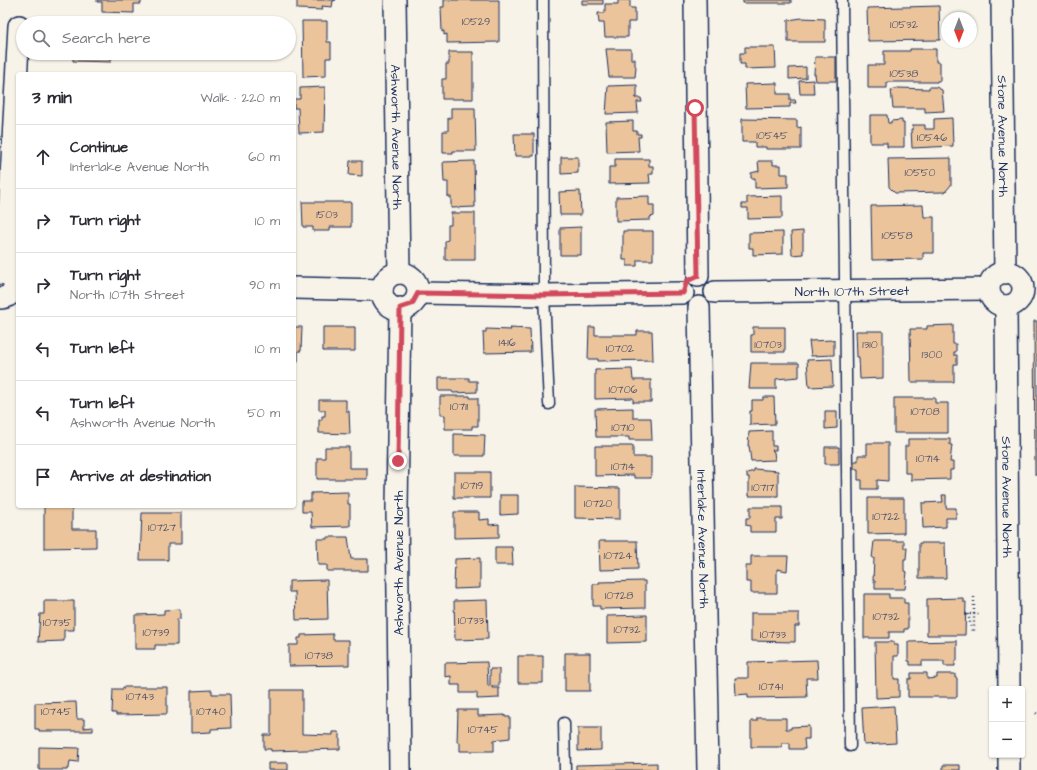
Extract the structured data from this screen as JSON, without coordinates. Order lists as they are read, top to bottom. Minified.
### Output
{"streets":{"street":["Stone Avenue North","Ashworth Avenue North","North 107th Street","Interlake Avenue North"]},"crossings":[["Stone Avenue North","North 107th Street"],["North 107th Street","Interlake Avenue North"]],"house_numbers":["10529","10532","10538","10545","10546","10550","1503","10558","1416","10703","1310","10702","1300","10706","10711","10708","10710","10714","10714","10719","10717","10720","10722","10727","10724","10728","10732","10733","10735","10732","10739","10733","10738","10741","10743","10745","10740","10745"],"north":"bottom","page":{"search":"Search here","heading":["3 min","Walk · 220 m"],"list":[["Continue","Interlake Avenue North","60 m"],["Turn right","10 m"],["Turn right","North 107th Street","90 m"],["Turn left","10 m"],["Turn left","Ashworth Avenue North","50 m"],"Arrive at destination"],"map_buttons":["+","−"]}}
